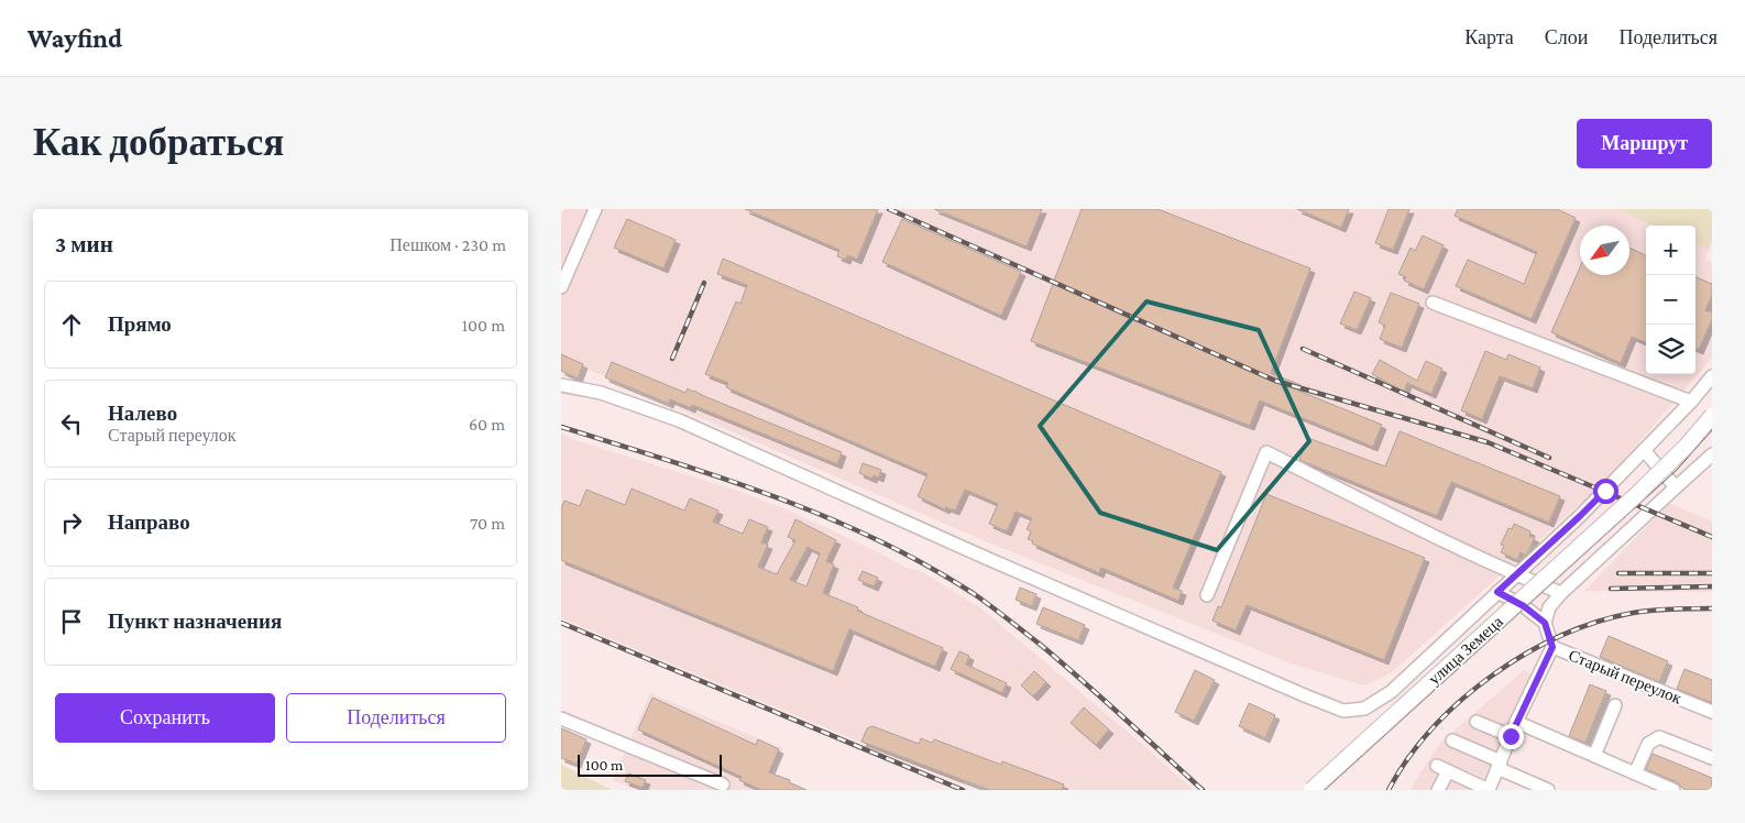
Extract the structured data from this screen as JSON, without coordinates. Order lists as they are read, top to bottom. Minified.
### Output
{"streets":{"main road":["улица Земеца"],"street":["Старый переулок"]},"scale_bar":"100 m","north":"bottom left","page":{"header":"Wayfind","nav":["Карта","Слои","Поделиться"],"buttons":["Маршрут",["Сохранить","Поделиться"]],"title":"Как добраться","heading":["3 мин","Пешком · 230 m"],"map_buttons":["+","−"],"list":[["Прямо","100 m"],["Налево","Старый переулок","60 m"],["Направо","70 m"],"Пункт назначения"],"scale":"100 m"}}
